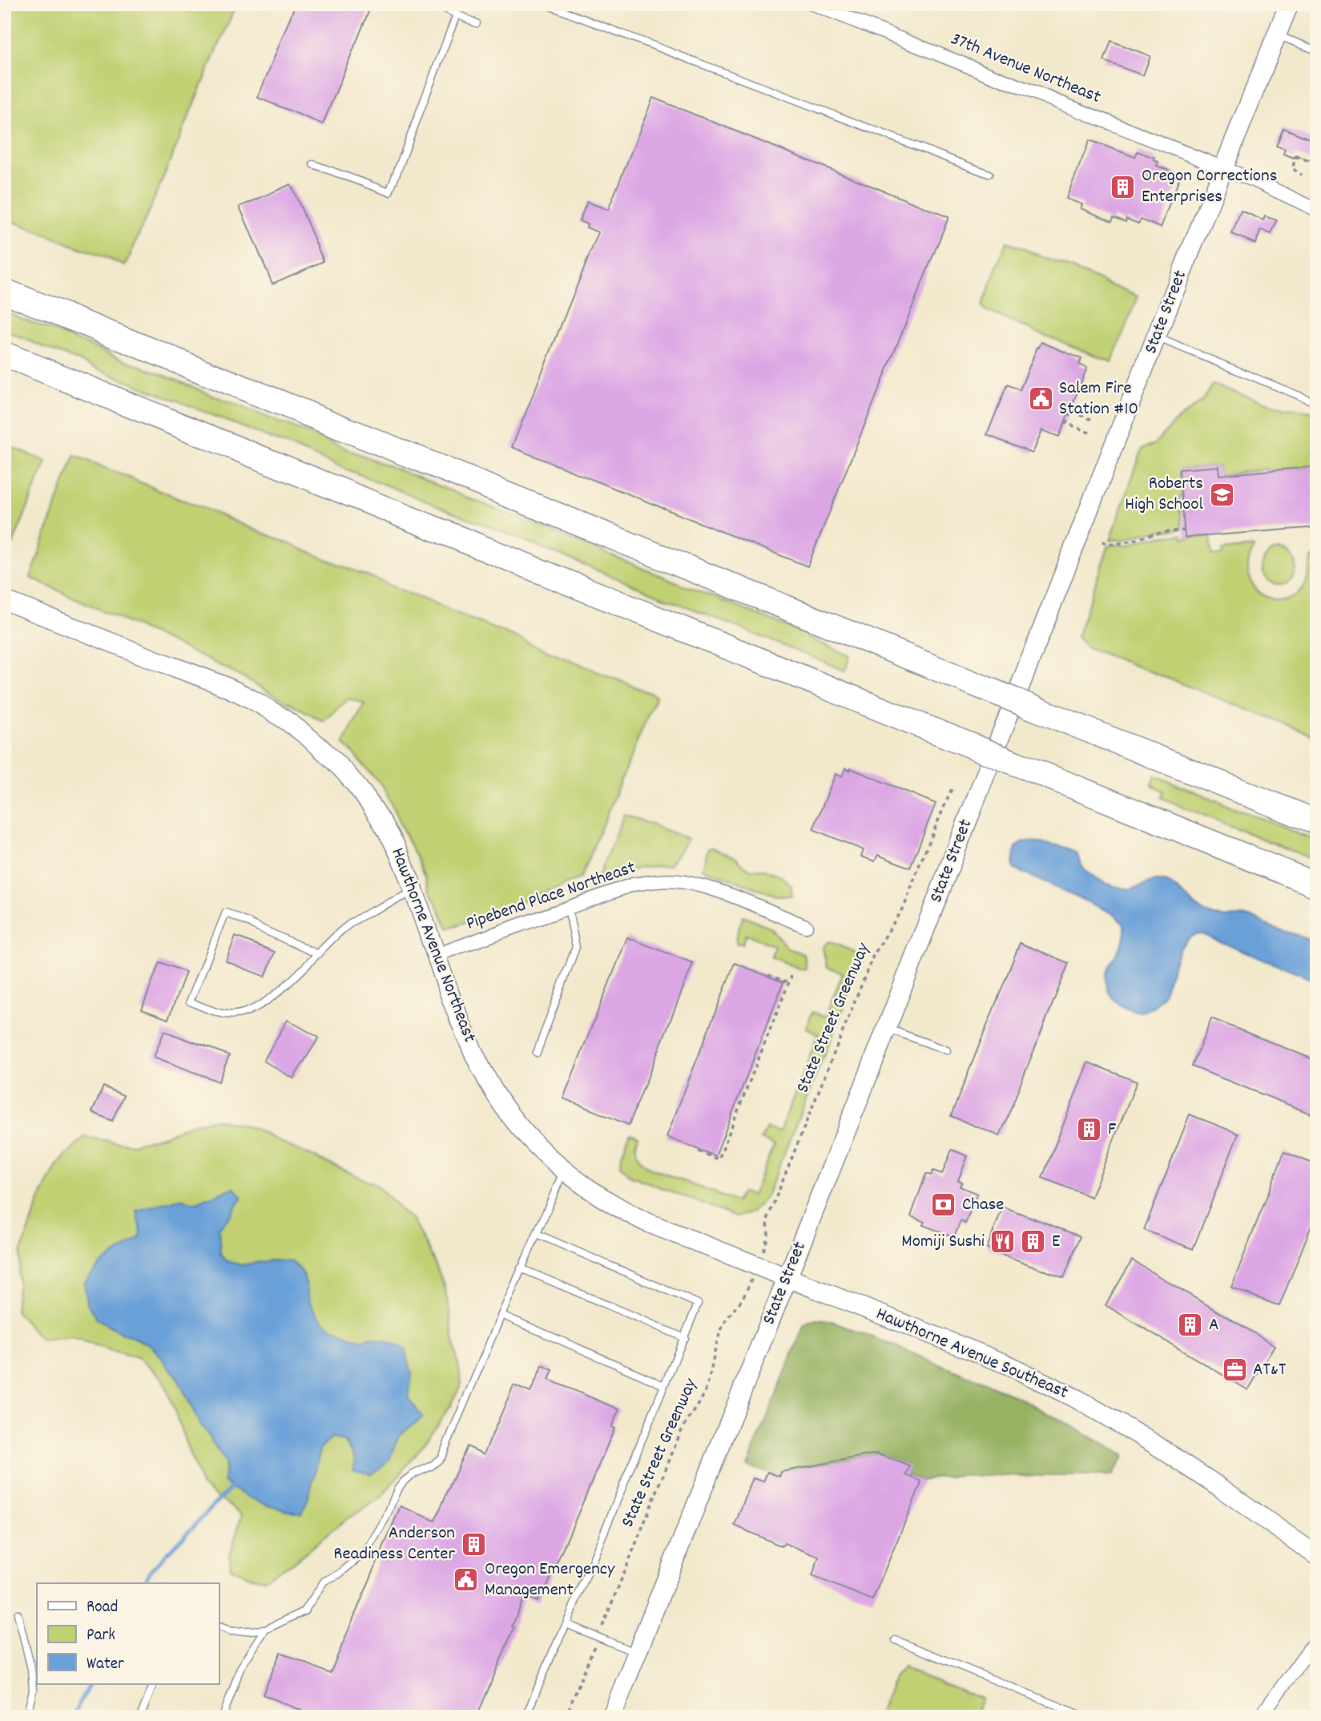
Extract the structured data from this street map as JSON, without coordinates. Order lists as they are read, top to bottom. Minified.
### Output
{"streets":{"main road":["State Street","Hawthorne Avenue Northeast","Hawthorne Avenue Southeast"],"street":["37th Avenue Northeast","Pipebend Place Northeast"],"path":["State Street Greenway"]},"crossings":[["37th Avenue Northeast","State Street"],["State Street","Hawthorne Avenue Northeast"],["State Street","Hawthorne Avenue Southeast"],["Pipebend Place Northeast","Hawthorne Avenue Northeast"],["Hawthorne Avenue Northeast","Hawthorne Avenue Southeast"]],"places":{"building":["Oregon Corrections Enterprises","F","E","A","Anderson Readiness Center"],"public building":["Salem Fire Station #10","Oregon Emergency Management"],"school or university":["Roberts High School"],"bank":["Chase"],"restaurant":["Momiji Sushi"],"office":["AT&T"]},"legend":["Road","Park","Water"]}
